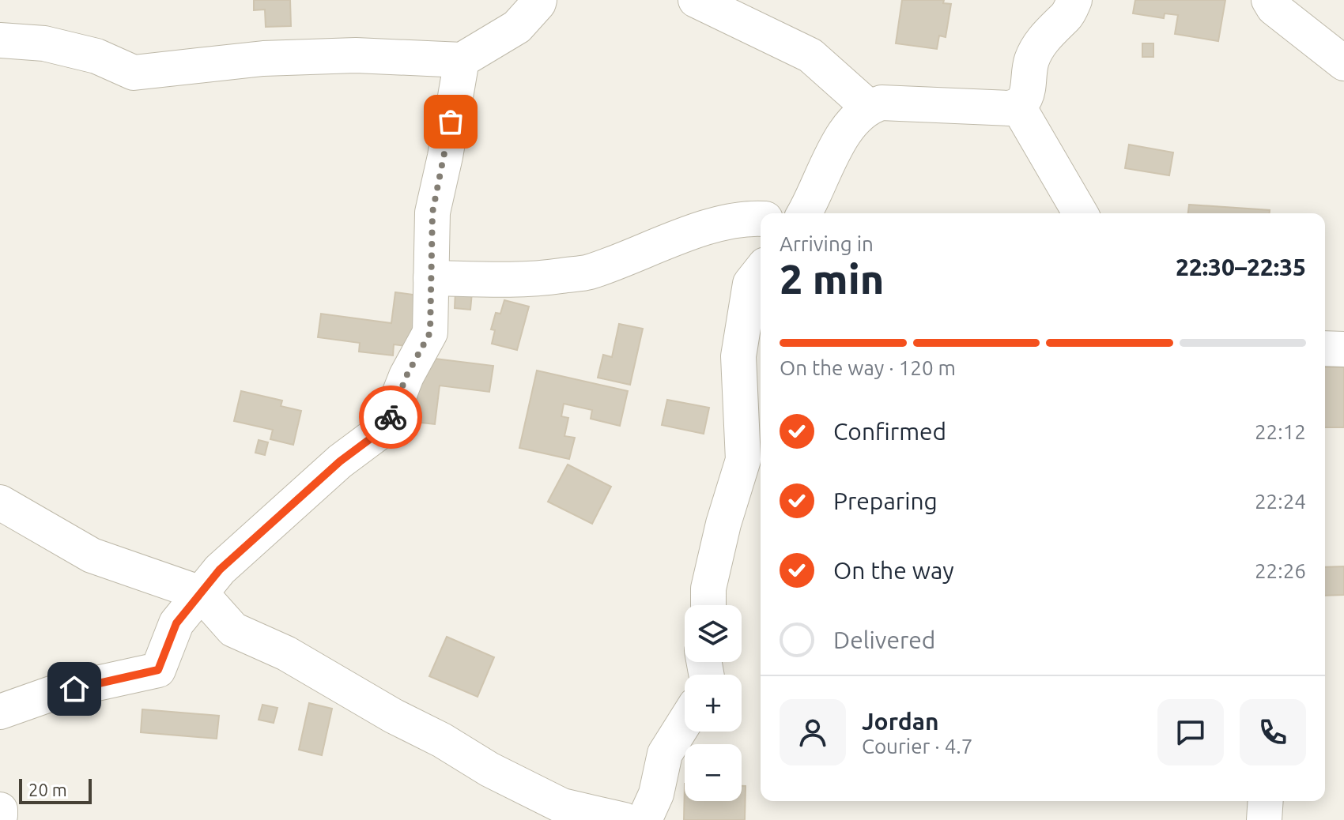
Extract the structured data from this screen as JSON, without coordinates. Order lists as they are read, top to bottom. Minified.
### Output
{"scale_bar":"20 m","page":{"heading":["2 min","Arriving in","22:30–22:35"],"panel":["Jordan","Courier · 4.7"],"bar":"On the way · 120 m","list":[["Confirmed","22:12"],["Preparing","22:24"],["On the way","22:26"],"Delivered"],"map_buttons":["+","−"],"scale":"20 m"}}
